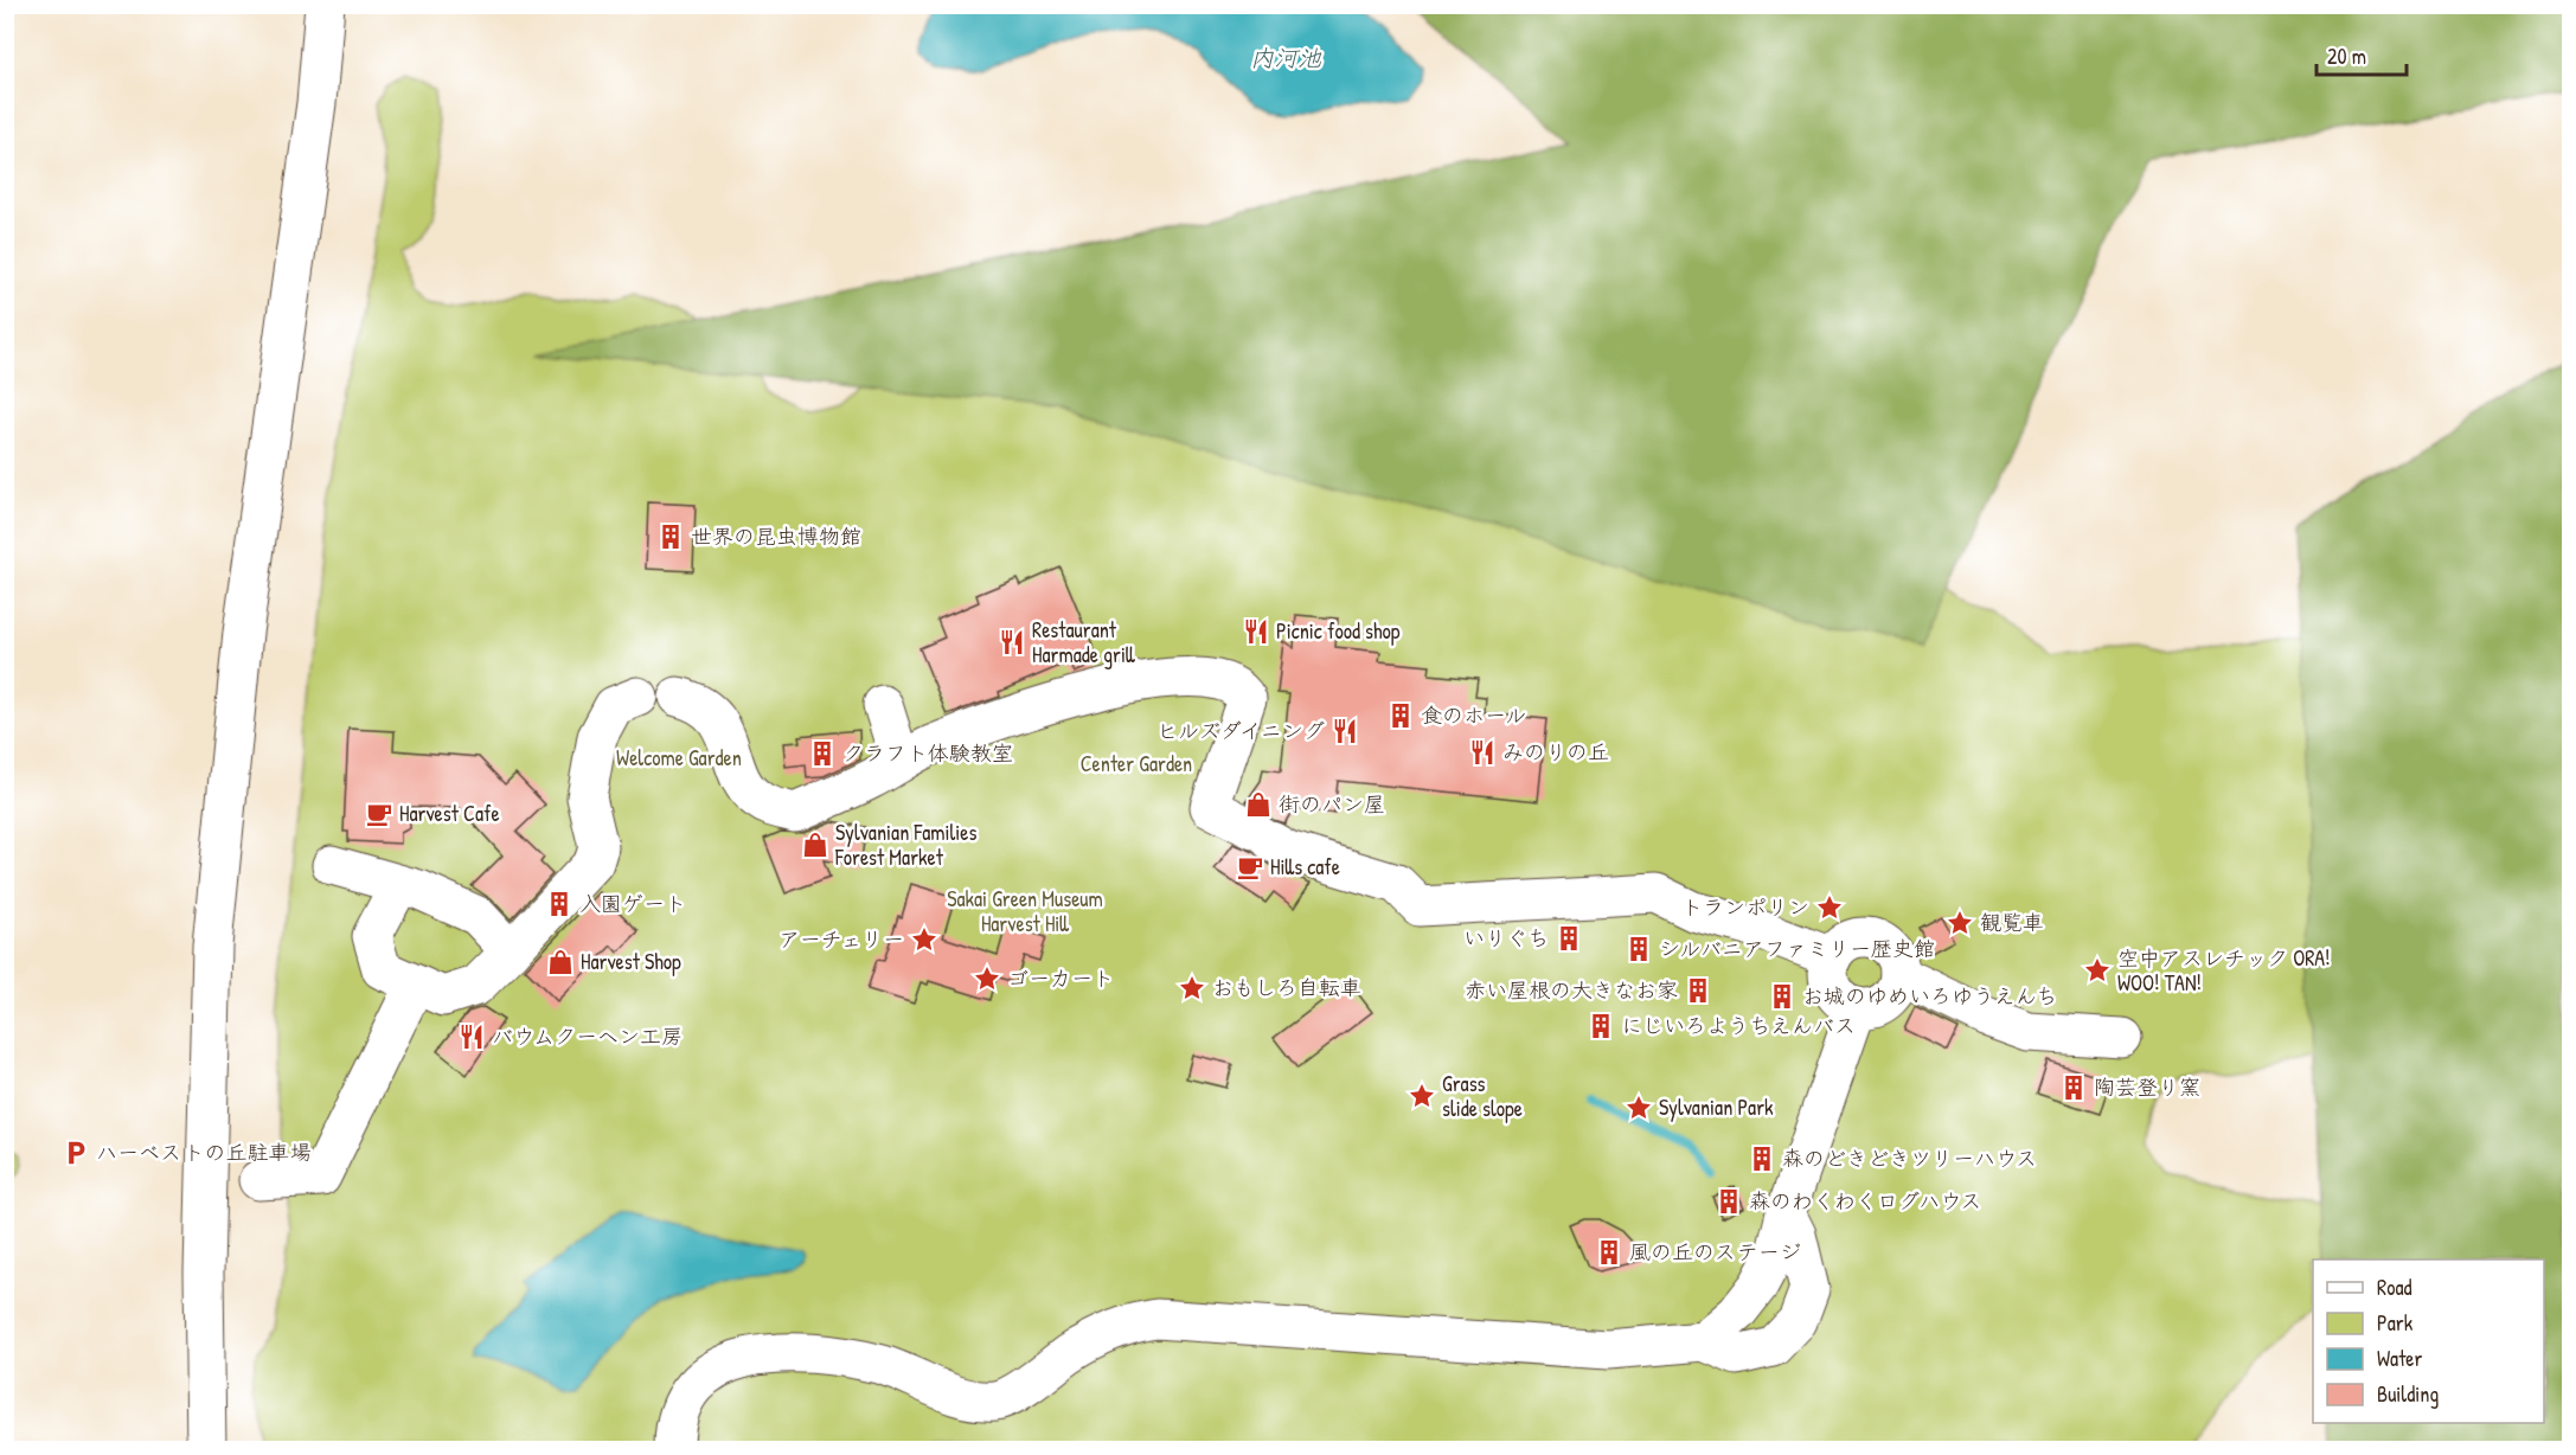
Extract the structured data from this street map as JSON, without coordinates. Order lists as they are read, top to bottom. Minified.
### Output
{"water":["内河池"],"parks":["Welcome Garden","Center Garden","Sakai Green Museum Harvest Hill"],"places":{"building":["世界の昆虫博物館","食のホール","クラフト体験教室","入園ゲート","いりぐち","シルバニアファミリー歴史館","赤い屋根の大きなお家","お城のゆめいろゆうえんち","にじいろようちえんバス","陶芸登り窯","森のどきどきツリーハウス","森のわくわくログハウス","風の丘のステージ"],"restaurant":["Picnic food shop","Restaurant Harmade grill","ヒルズダイニング","みのりの丘","バウムクーヘン工房"],"shop":["街のパン屋","Sylvanian Families Forest Market","Harvest Shop"],"cafe":["Harvest Cafe","Hills cafe"],"place":["トランポリン","観覧車","アーチェリー","空中アスレチック ORA! WOO! TAN!","ゴーカート","おもしろ自転車","Grass slide slope","Sylvanian Park"],"parking":["ハーベストの丘駐車場"]},"legend":["Road","Park","Water","Building"],"scale_bar":"20 m"}
